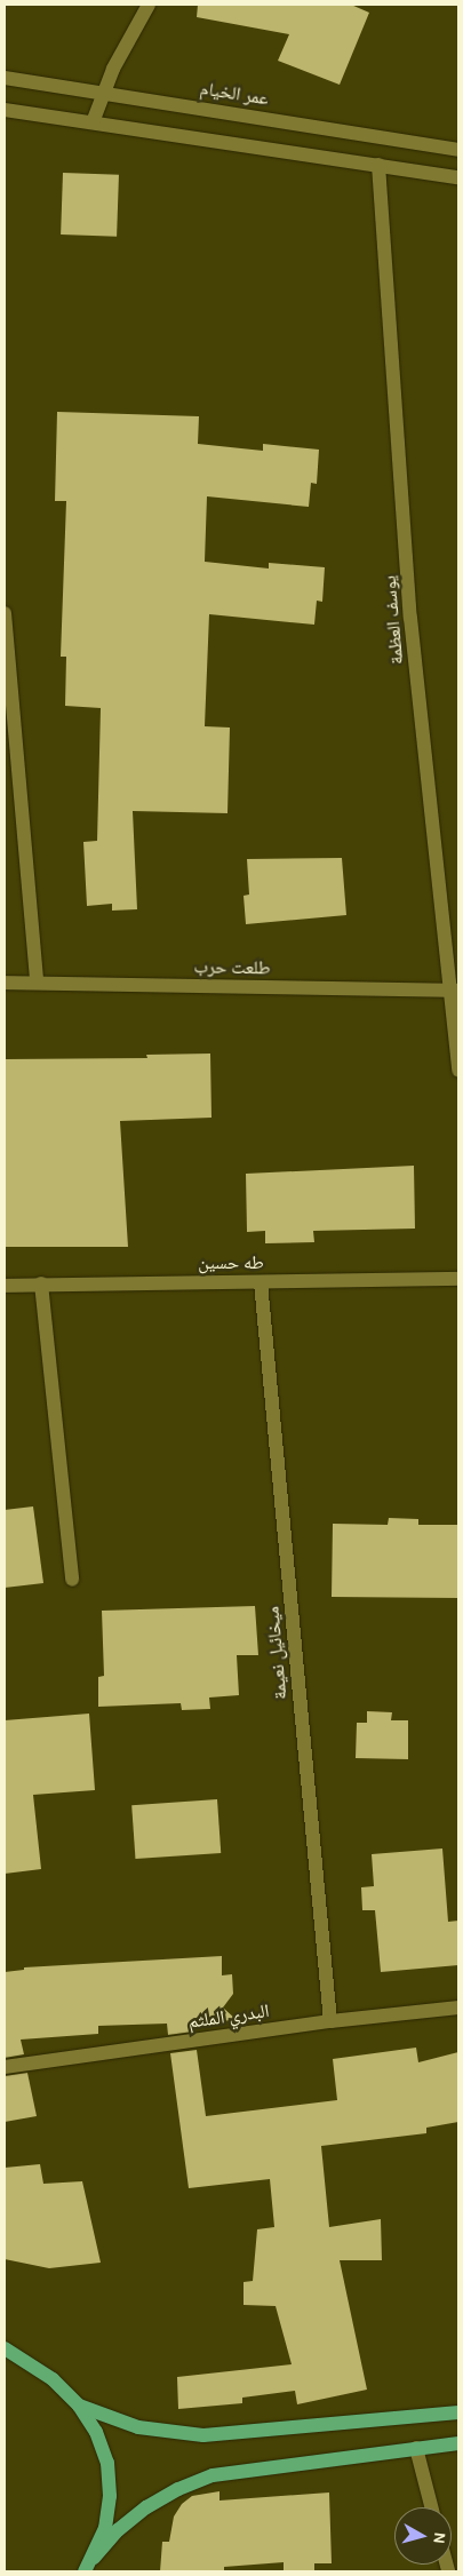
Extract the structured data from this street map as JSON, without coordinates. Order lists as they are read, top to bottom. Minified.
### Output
{"streets":{"street":["عمر الخيام","يوسف العظمة","طلعت حرب","طه حسين","ميخائيل نعيمة","البدري الملثم"]},"crossings":[["يوسف العظمة","طلعت حرب"],["طه حسين","ميخائيل نعيمة"],["ميخائيل نعيمة","البدري الملثم"]],"north":"right"}
